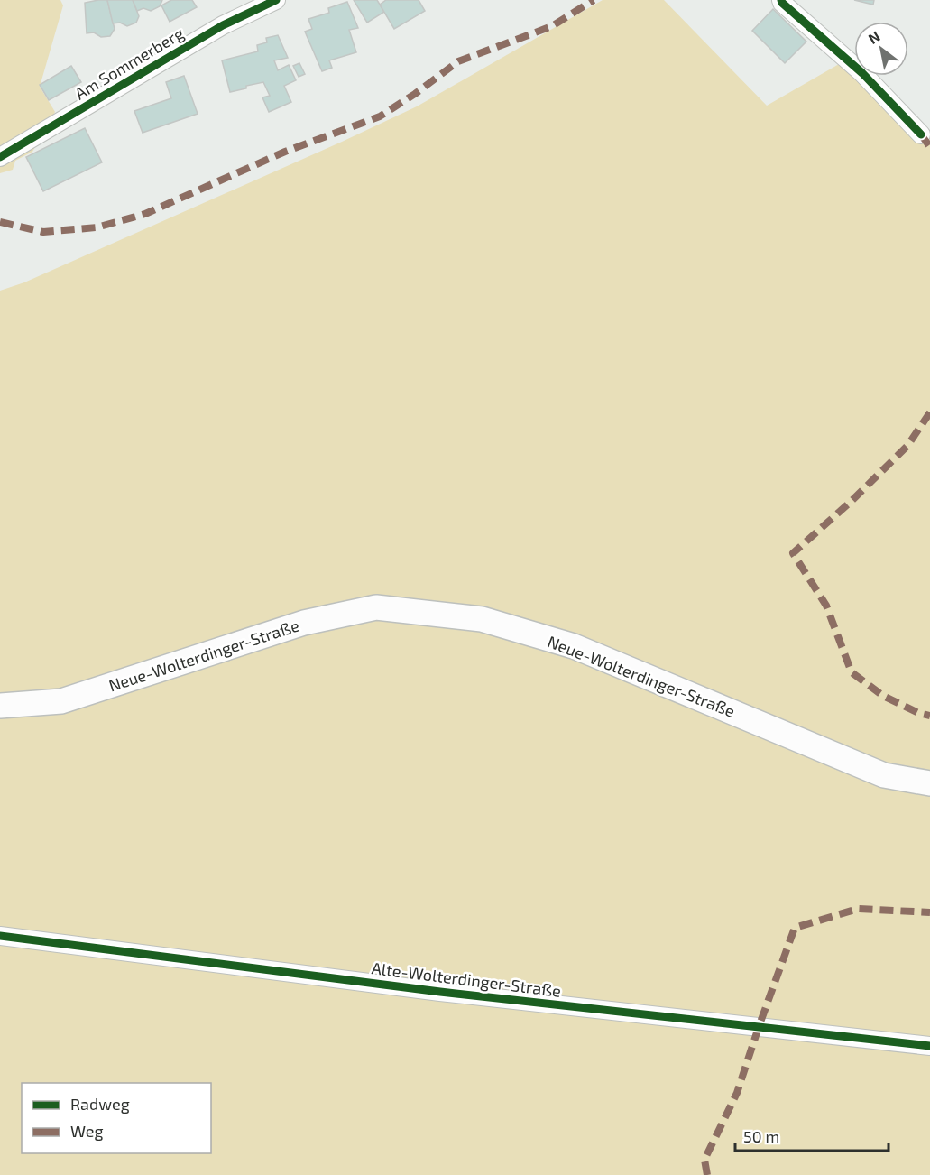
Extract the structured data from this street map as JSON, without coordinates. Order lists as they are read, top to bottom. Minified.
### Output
{"streets":{"main road":["Neue-Wolterdinger-Straße"],"street":["Am Sommerberg","Alte-Wolterdinger-Straße"]},"legend":["Radweg","Weg"],"scale_bar":"50 m","north":"top left"}
